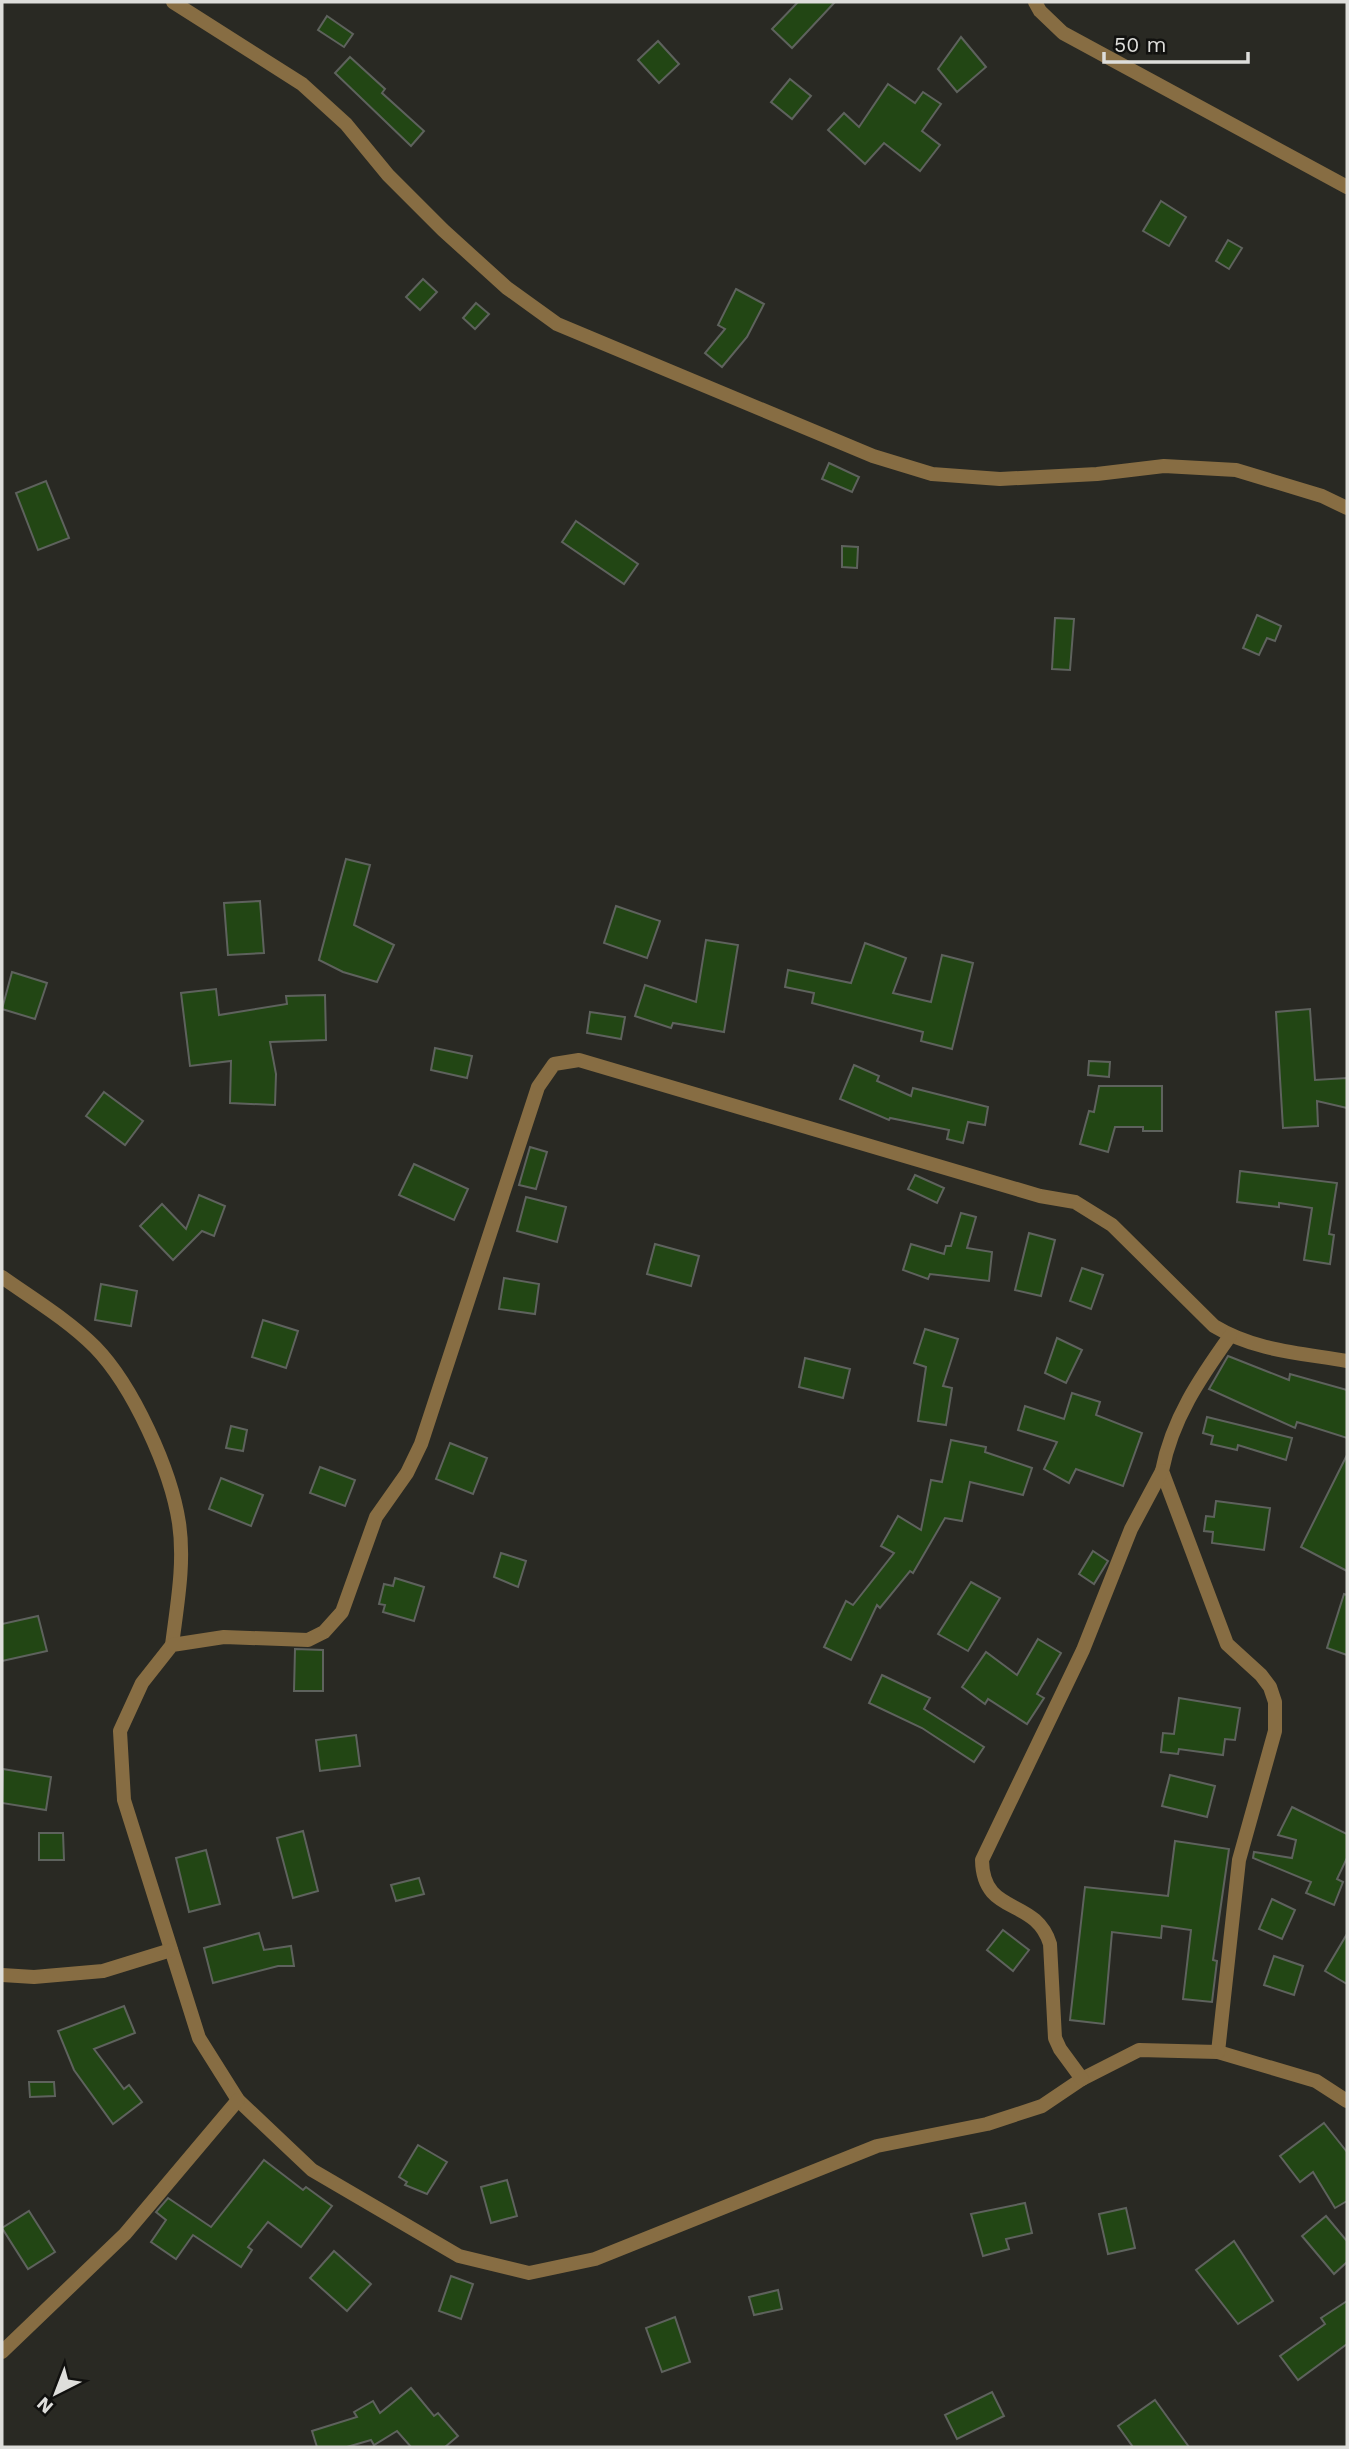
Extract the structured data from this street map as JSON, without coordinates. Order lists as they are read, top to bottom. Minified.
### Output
{"scale_bar":"50 m","north":"bottom left"}
